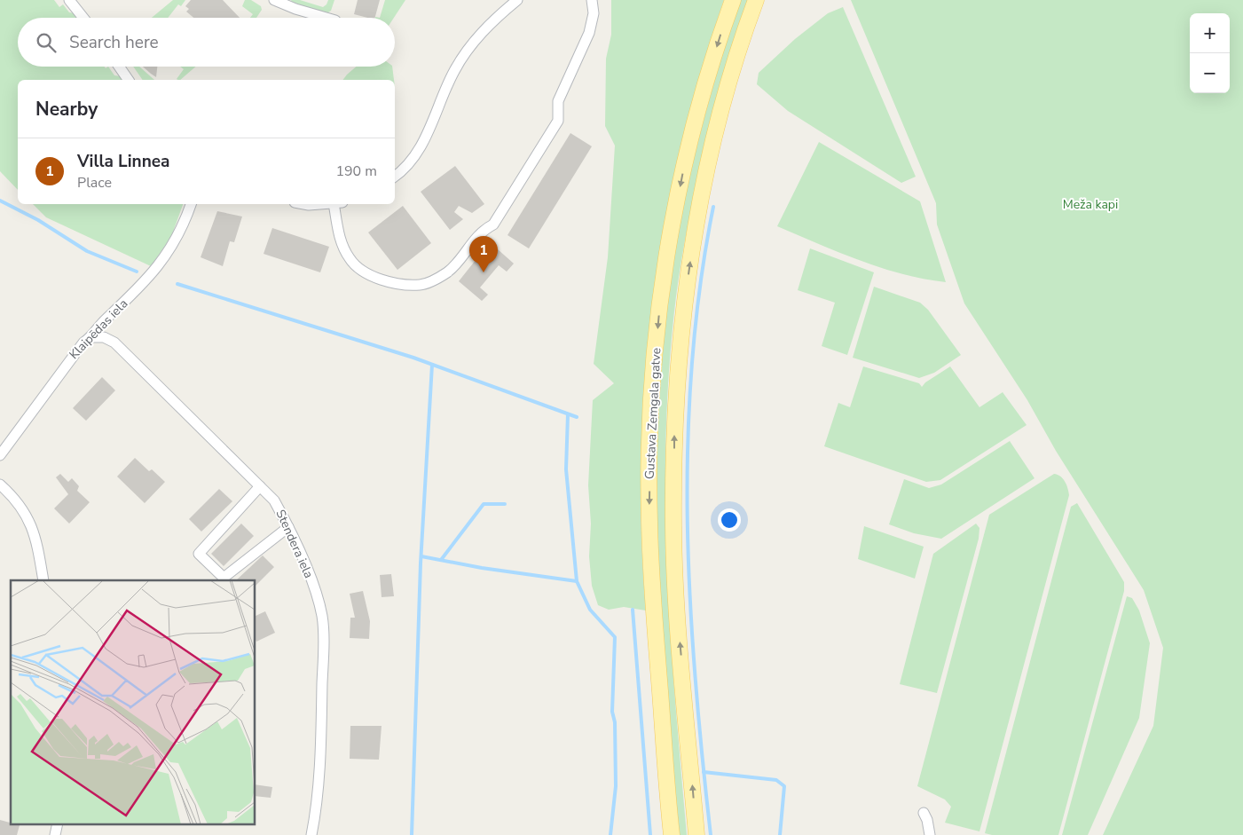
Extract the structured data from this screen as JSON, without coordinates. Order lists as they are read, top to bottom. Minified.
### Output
{"streets":{"main road":["Gustava Zemgala gatve"],"street":["Klaipēdas iela","Stendera iela"]},"crossings":[["Klaipēdas iela","Stendera iela"]],"parks":["Meža kapi"],"page":{"map_buttons":["+","−"],"search":"Search here","heading":"Nearby","list":[{"mark":"1","name":"Villa Linnea","note":"Place","value":"190 m"}],"pins":"1"}}
